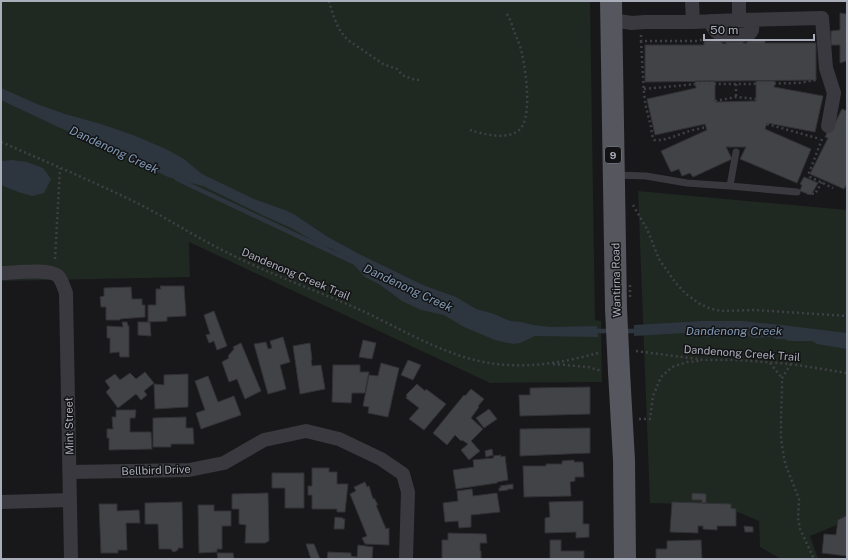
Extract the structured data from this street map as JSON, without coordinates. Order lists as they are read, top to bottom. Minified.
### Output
{"streets":{"main road":["9","Wantirna Road"],"street":["Mint Street","Bellbird Drive"],"path":["Dandenong Creek Trail"]},"crossings":[["Mint Street","Bellbird Drive"]],"water":["Dandenong Creek"],"scale_bar":"50 m"}
